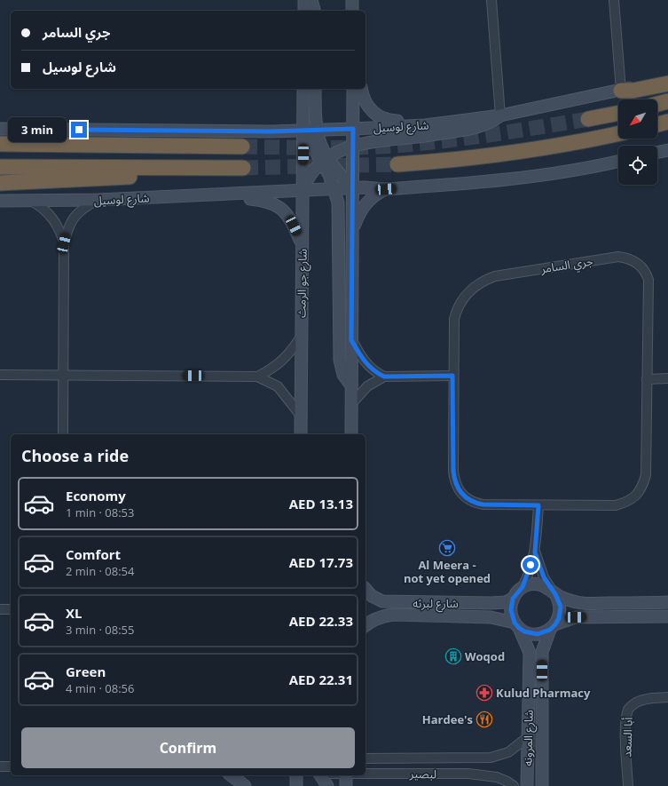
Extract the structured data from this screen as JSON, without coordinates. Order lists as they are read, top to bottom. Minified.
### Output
{"streets":{"street":["شارع لوسيل","جري السامر","شارع جو الرمث","شارع لبرثه","أبا السعد","شارع المرونه","لبصير"]},"crossings":[["شارع لوسيل","شارع جو الرمث"],["شارع لبرثه","شارع المرونه"],["شارع المرونه","لبصير"]],"places":{"supermarket":["Al Meera - not yet opened"],"building":["Woqod"],"pharmacy":["Kulud Pharmacy"],"restaurant":["Hardee's"]},"north":"bottom left","page":{"banner":["جري السامر","شارع لوسيل"],"bubble":"3 min","heading":"Choose a ride","list":[{"name":"Economy","note":"1 min · 08:53","value":"AED 13.13"},{"name":"Comfort","note":"2 min · 08:54","value":"AED 17.73"},{"name":"XL","note":"3 min · 08:55","value":"AED 22.33"},{"name":"Green","note":"4 min · 08:56","value":"AED 22.31"}],"buttons":"Confirm"}}
